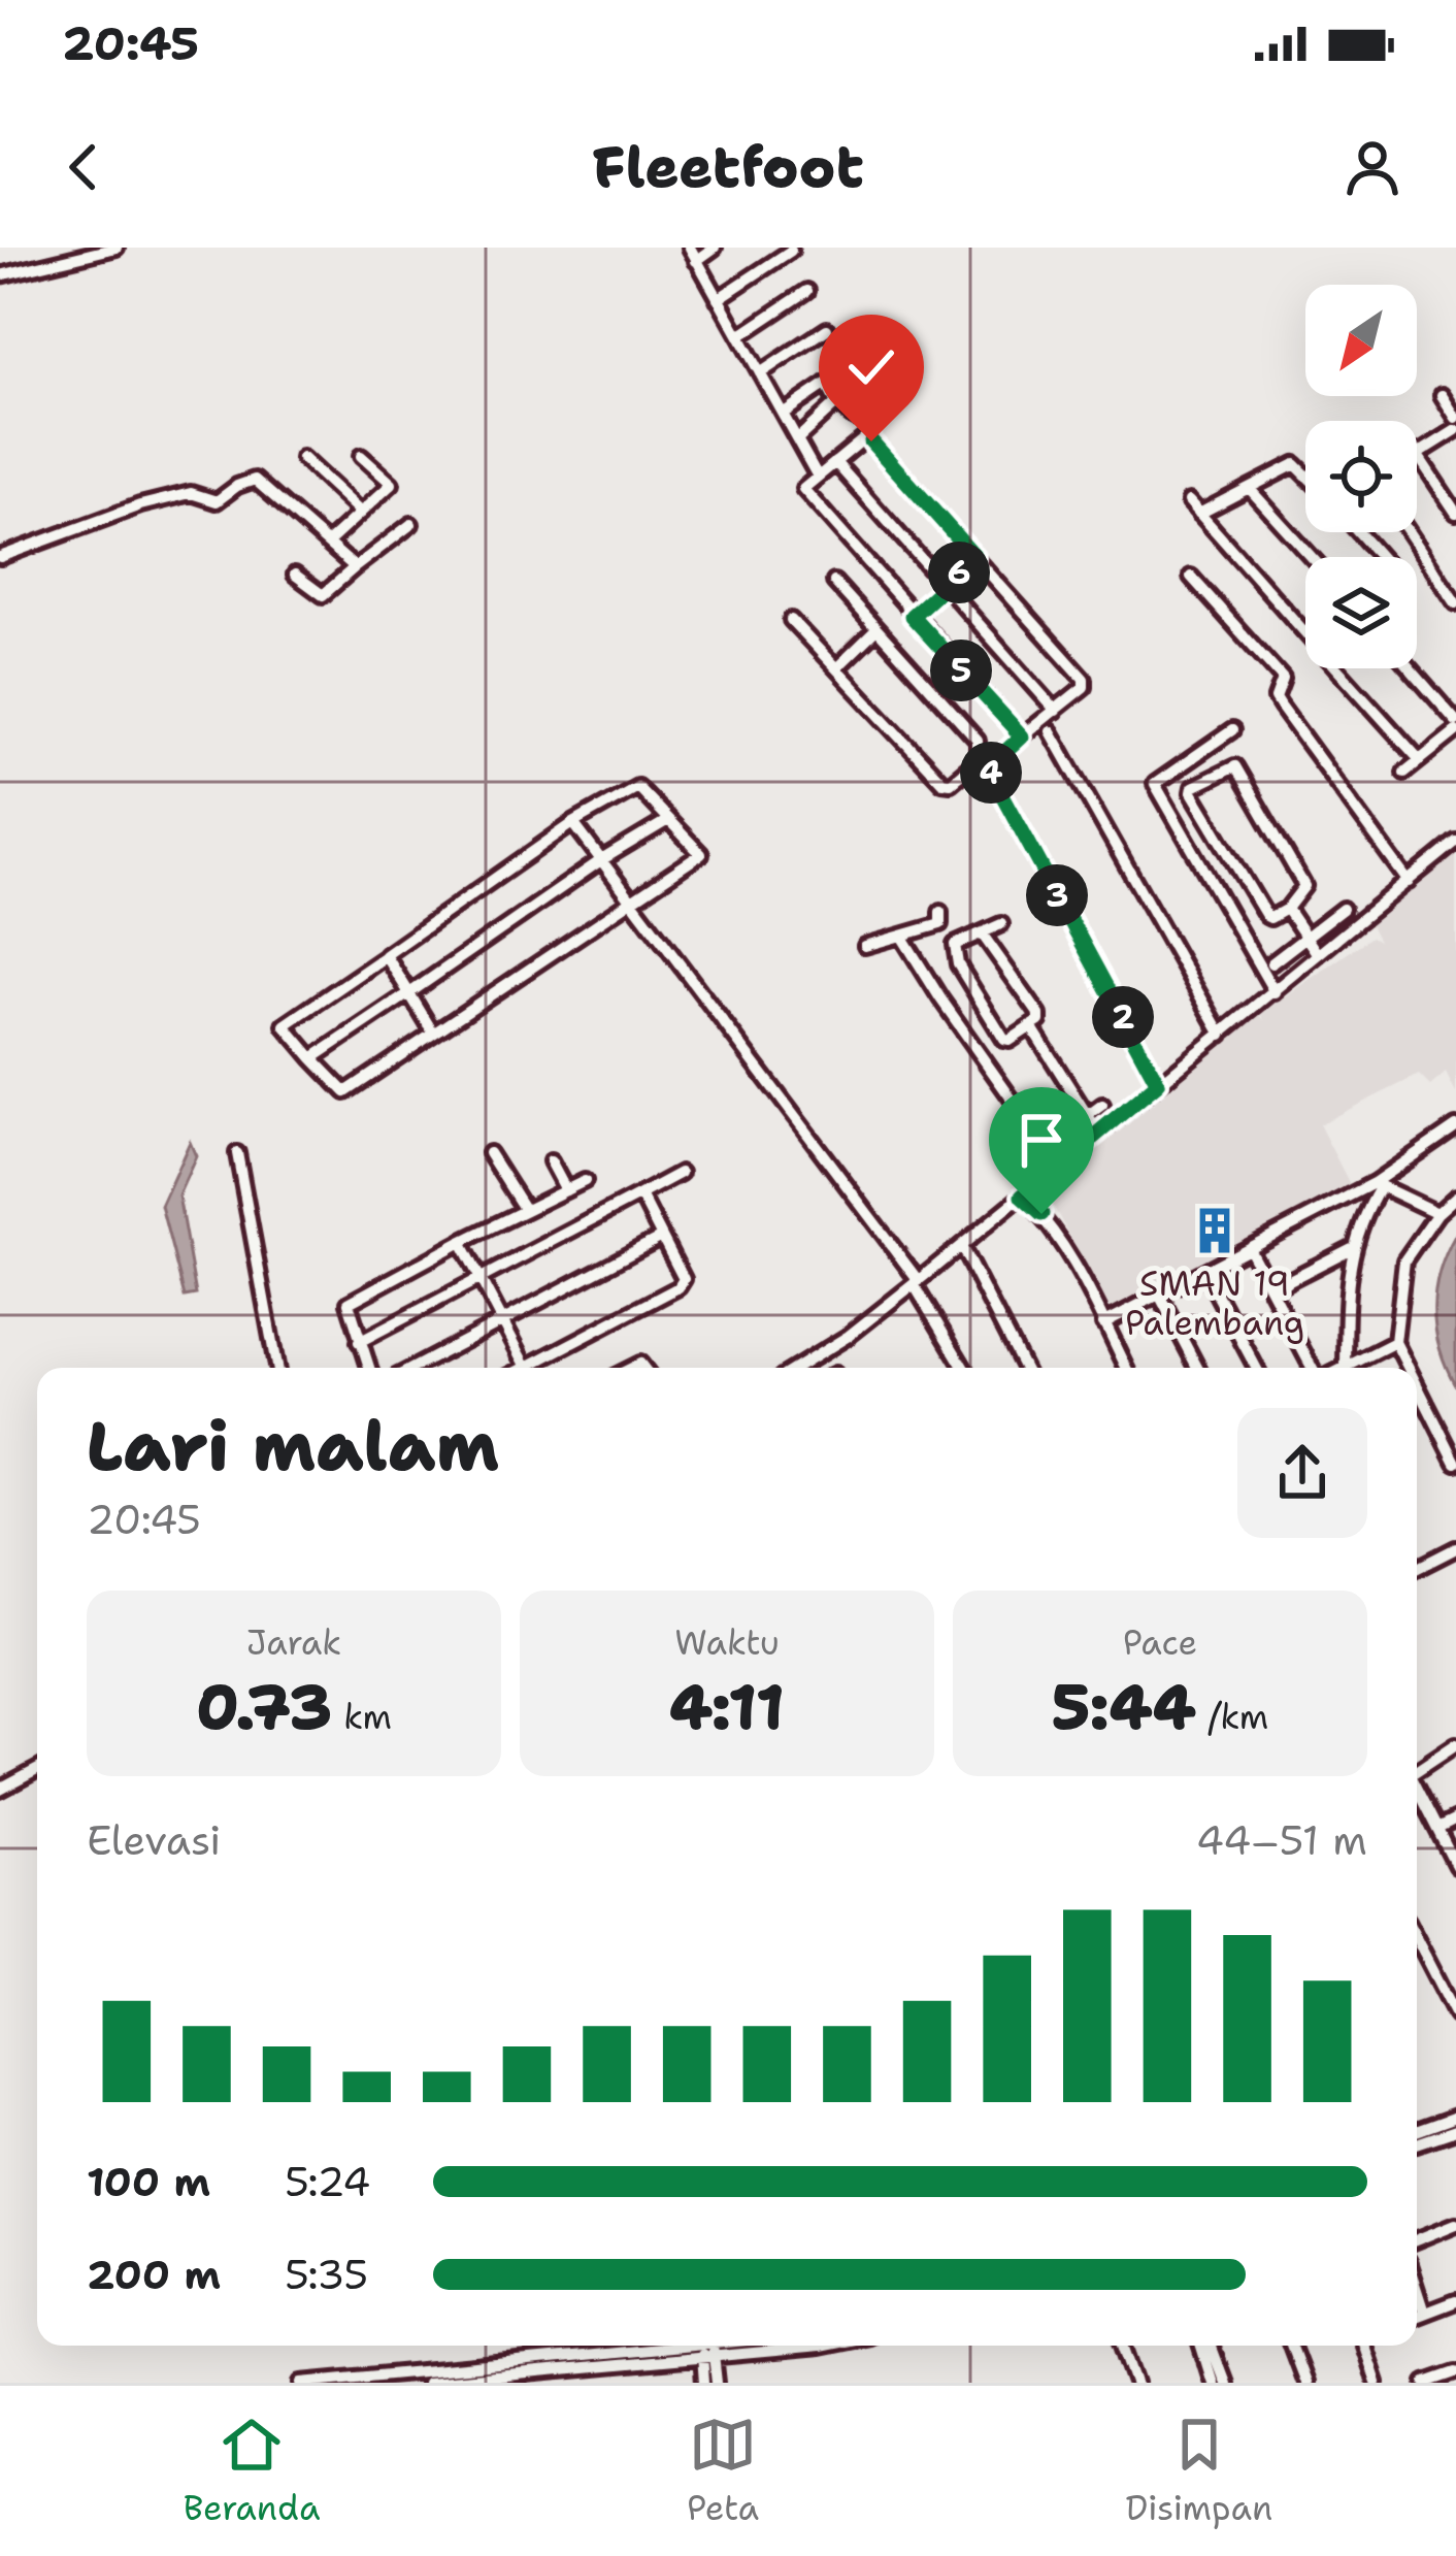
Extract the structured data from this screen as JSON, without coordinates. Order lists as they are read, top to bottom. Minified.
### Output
{"places":{"building":["SMAN 19 Palembang"]},"north":"bottom left","page":{"status":"20:45","header":"Fleetfoot","pins":["6","5","4","3","2"],"heading":["Lari malam","20:45"],"stats":[["Jarak","0.73 km"],["Waktu","4:11"],["Pace","5:44 /km"]],"chart":["Elevasi","44–51 m"],"list":[{"name":"100 m","note":"5:24"},{"name":"200 m","note":"5:35"}],"tabs":["Beranda","Peta","Disimpan"]}}
